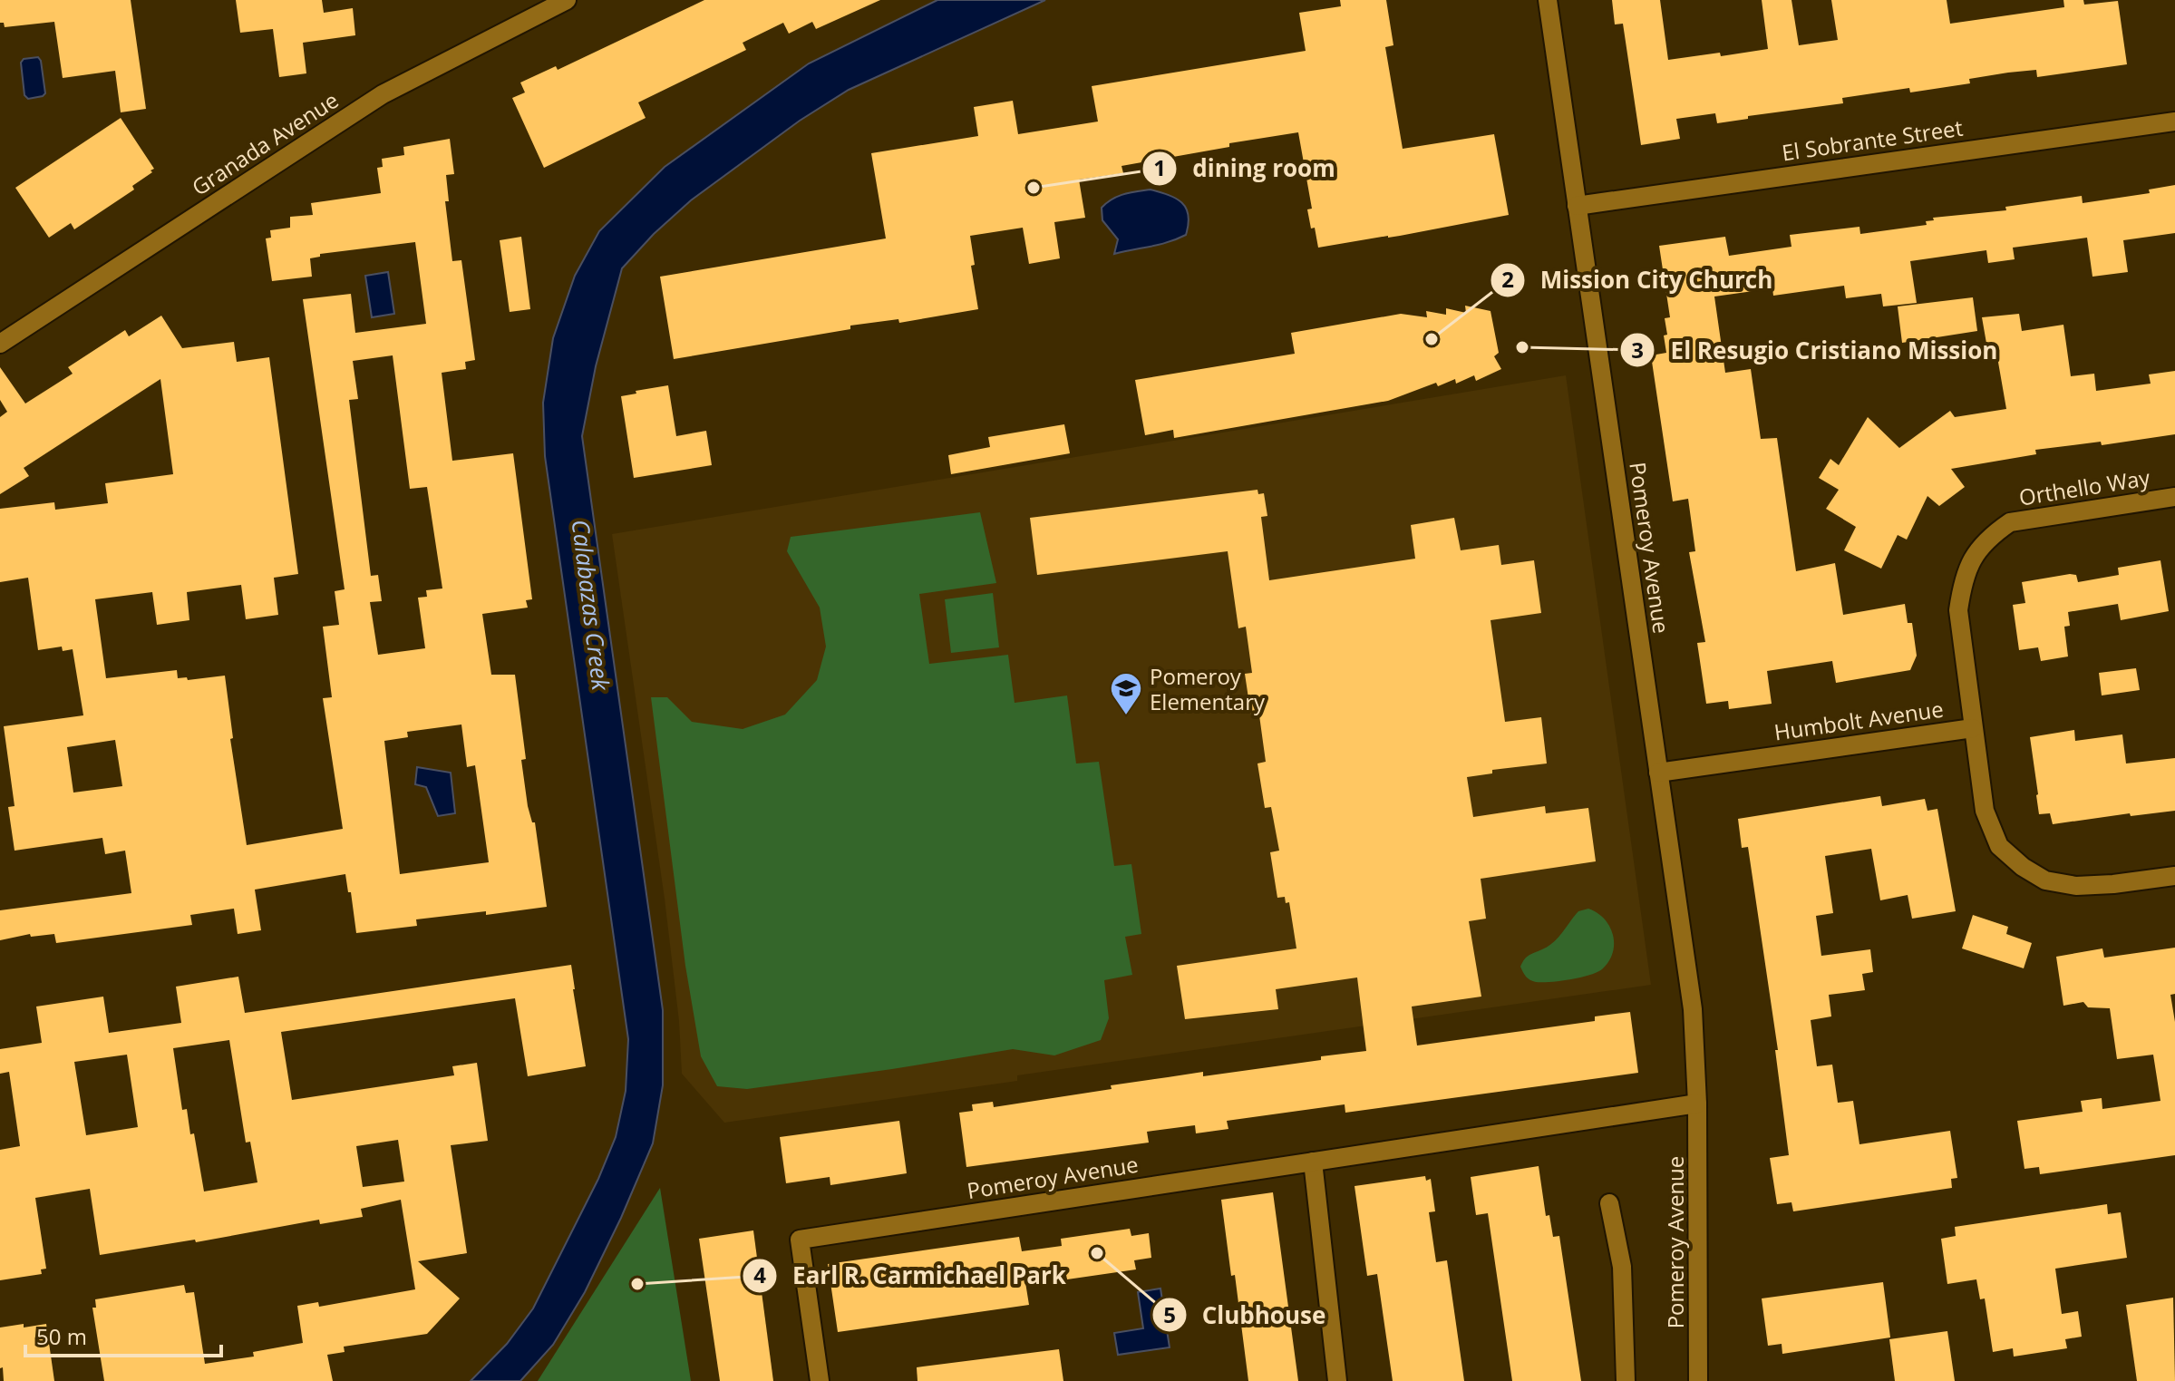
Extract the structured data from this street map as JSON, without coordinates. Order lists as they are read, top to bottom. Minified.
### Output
{"streets":{"street":["El Sobrante Street","Granada Avenue","Orthello Way","Pomeroy Avenue","Humbolt Avenue"]},"crossings":[["El Sobrante Street","Pomeroy Avenue"],["Orthello Way","Humbolt Avenue"],["Pomeroy Avenue","Humbolt Avenue"]],"water":["Calabazas Creek"],"places":{"other":["dining room","Mission City Church","El Resugio Cristiano Mission","Clubhouse","Earl R. Carmichael Park"],"school or university":["Pomeroy Elementary"]},"scale_bar":"50 m"}
